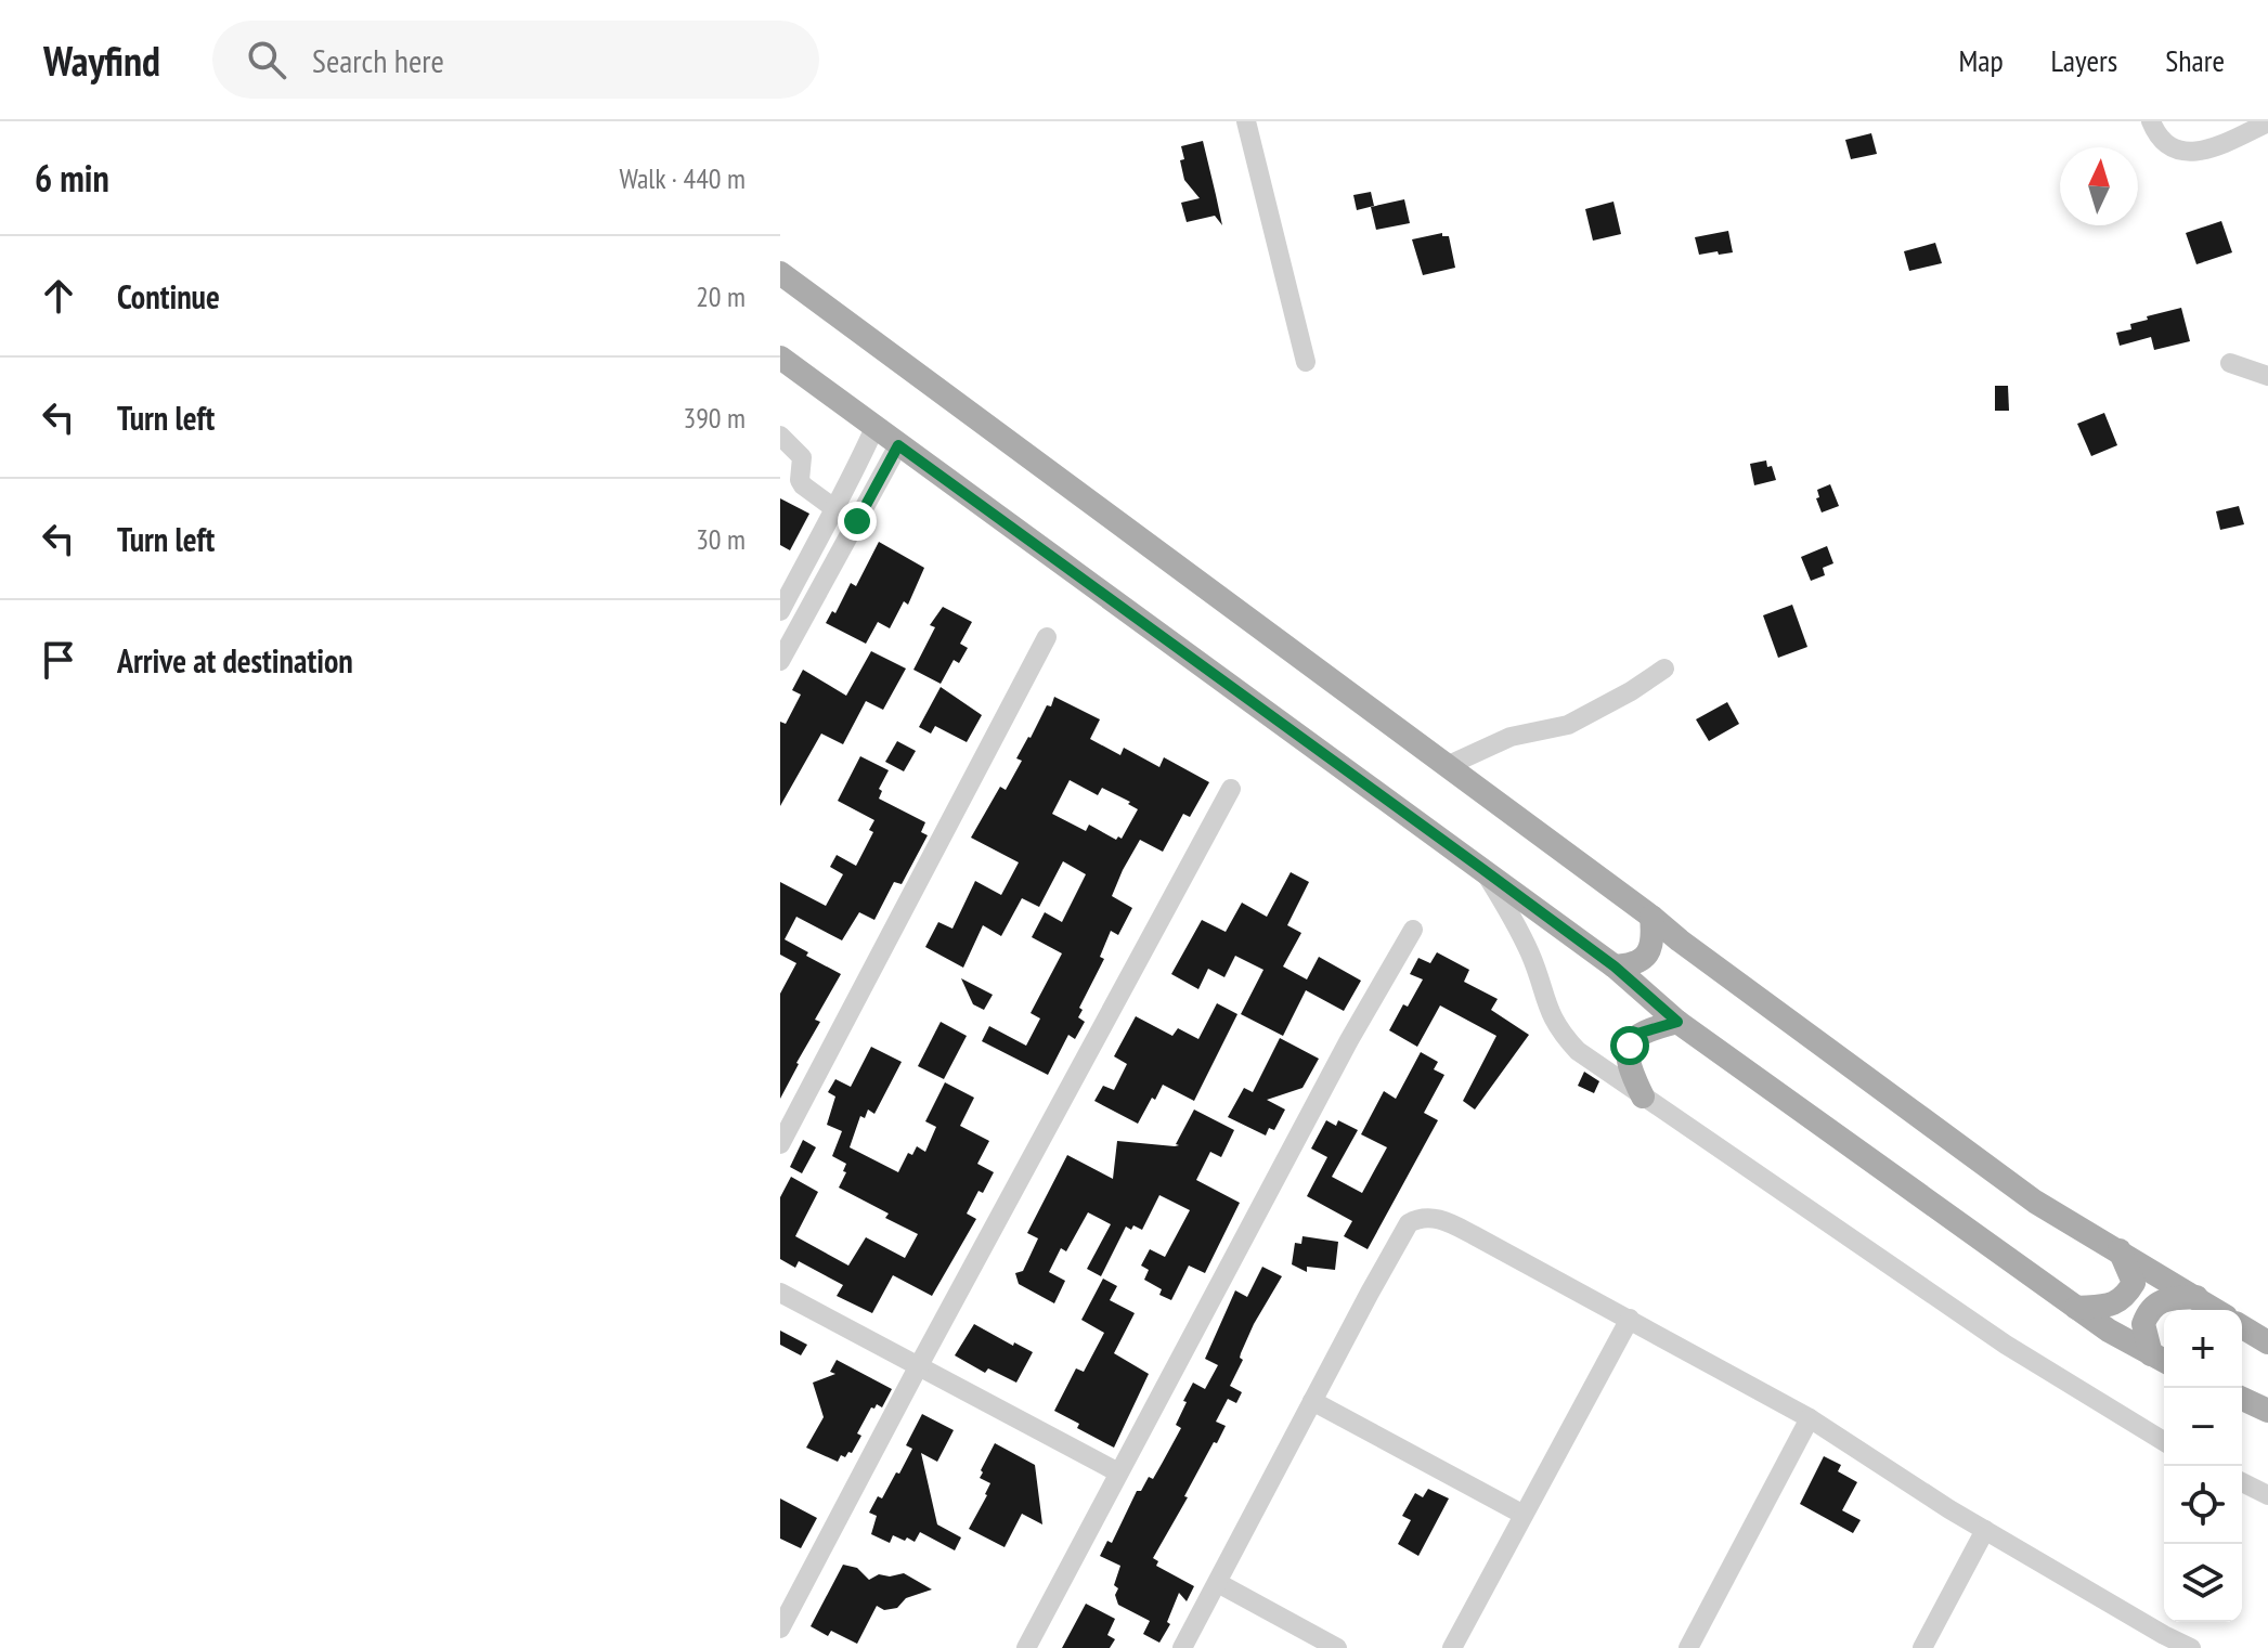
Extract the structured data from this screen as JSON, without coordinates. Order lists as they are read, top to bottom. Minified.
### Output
{"north":"top","page":{"header":"Wayfind","search":"Search here","nav":["Map","Layers","Share"],"heading":["6 min","Walk · 440 m"],"list":[["Continue","20 m"],["Turn left","390 m"],["Turn left","30 m"],"Arrive at destination"],"map_buttons":["+","−"]}}
